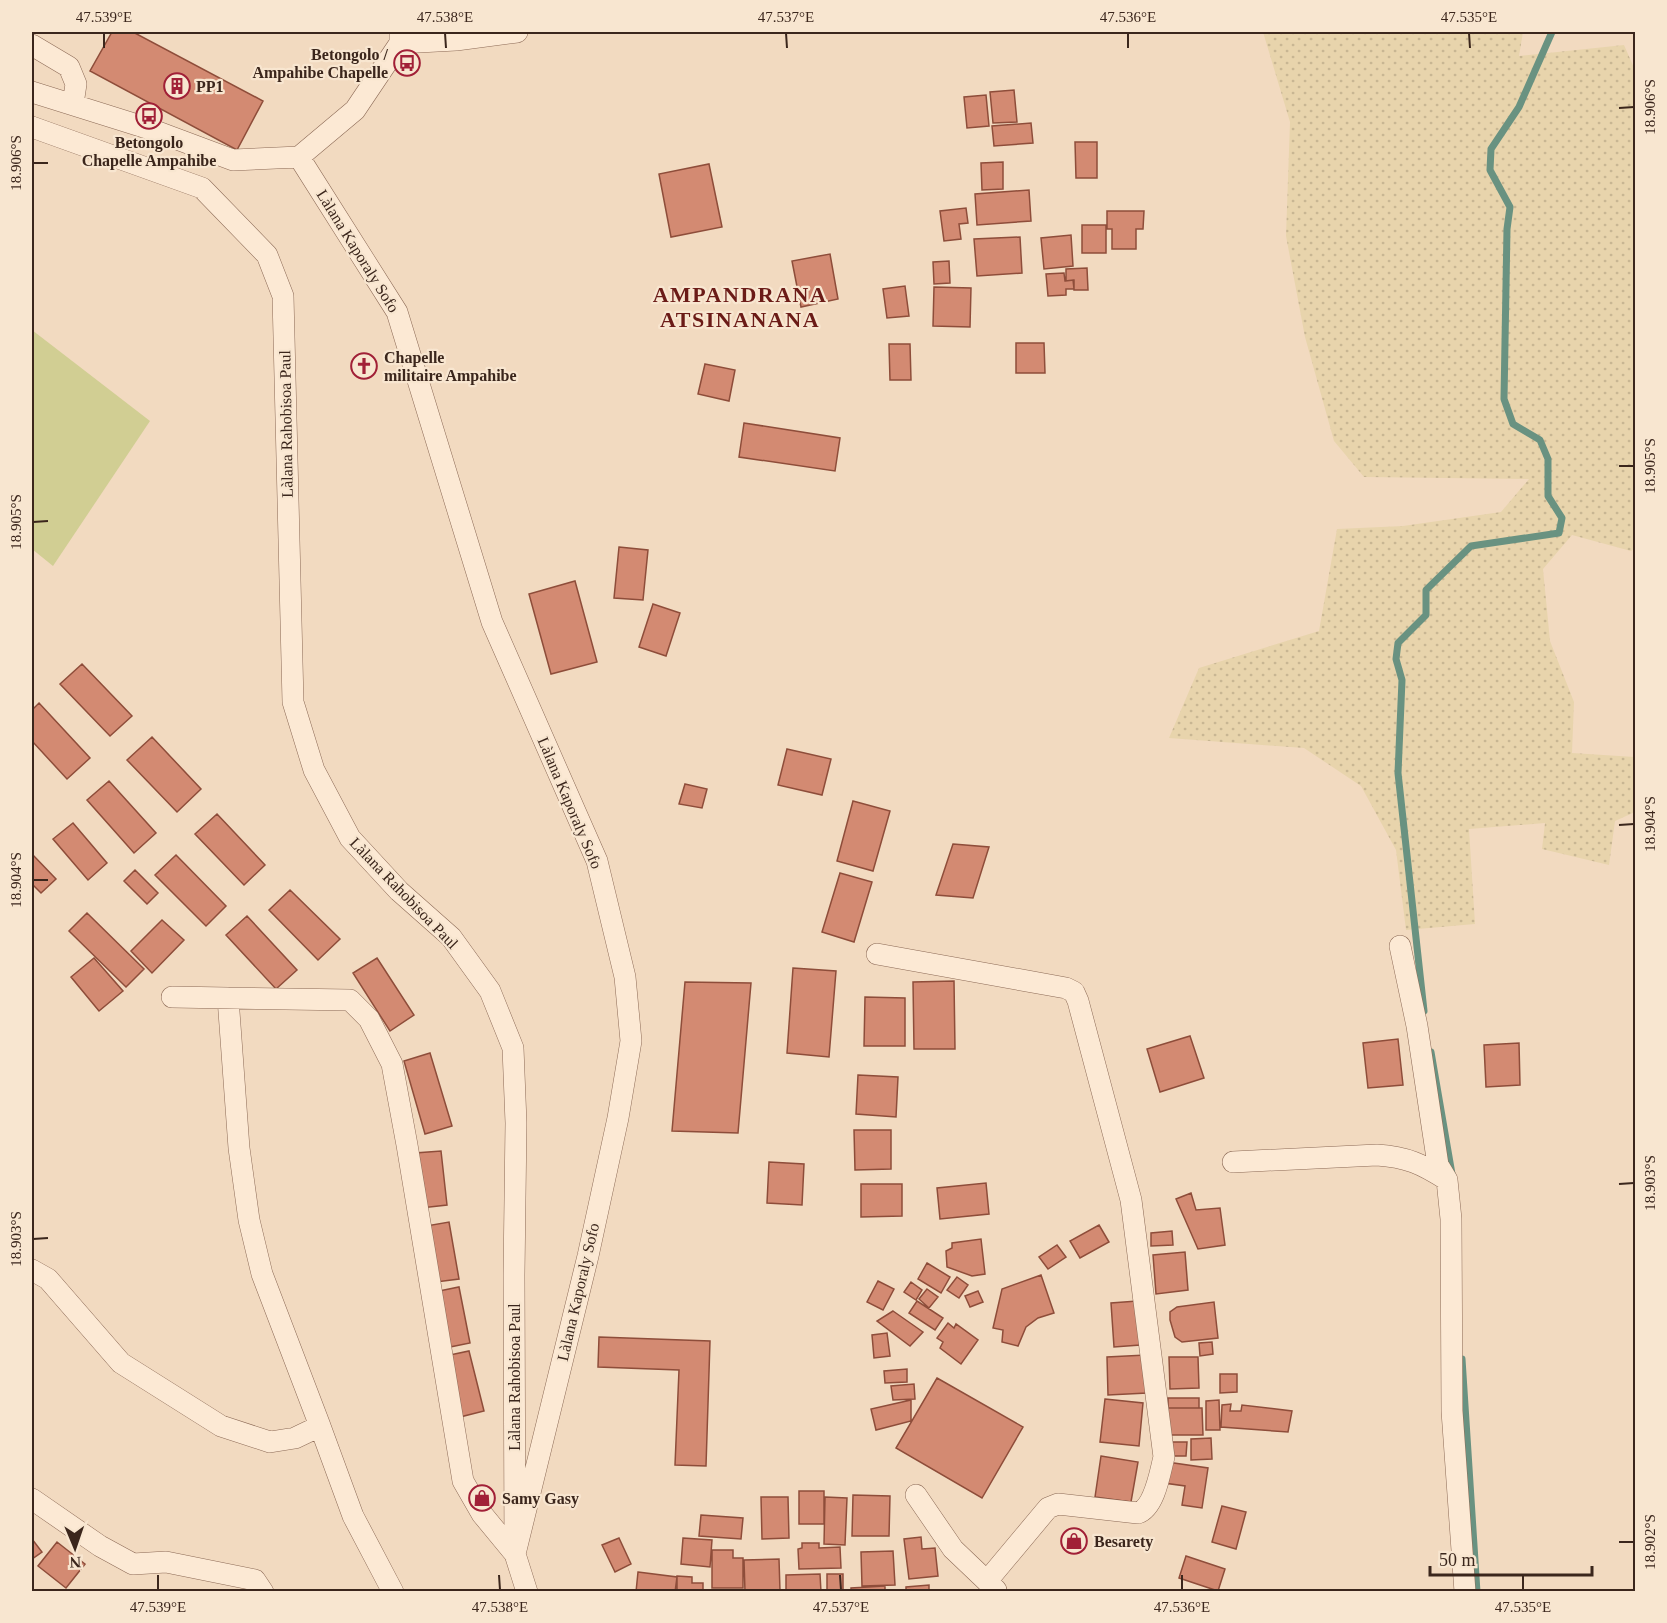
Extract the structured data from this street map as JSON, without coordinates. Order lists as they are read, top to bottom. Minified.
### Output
{"streets":{"street":["Làlana Kaporaly Sofo","Làlana Rahobisoa Paul"]},"crossings":[["Làlana Kaporaly Sofo","Làlana Rahobisoa Paul"]],"districts":["AMPANDRANA ATSINANANA"],"places":{"bus stop":["Betongolo / Ampahibe Chapelle","Betongolo Chapelle Ampahibe"],"building":["PP1"],"church":["Chapelle militaire Ampahibe"],"shop":["Samy Gasy","Besarety"]},"scale_bar":"50 m","north":"bottom","coordinates":["47.539°E","47.538°E","47.537°E","47.536°E","47.535°E","18.906°S","18.905°S","18.904°S","18.903°S","18.902°S"]}
